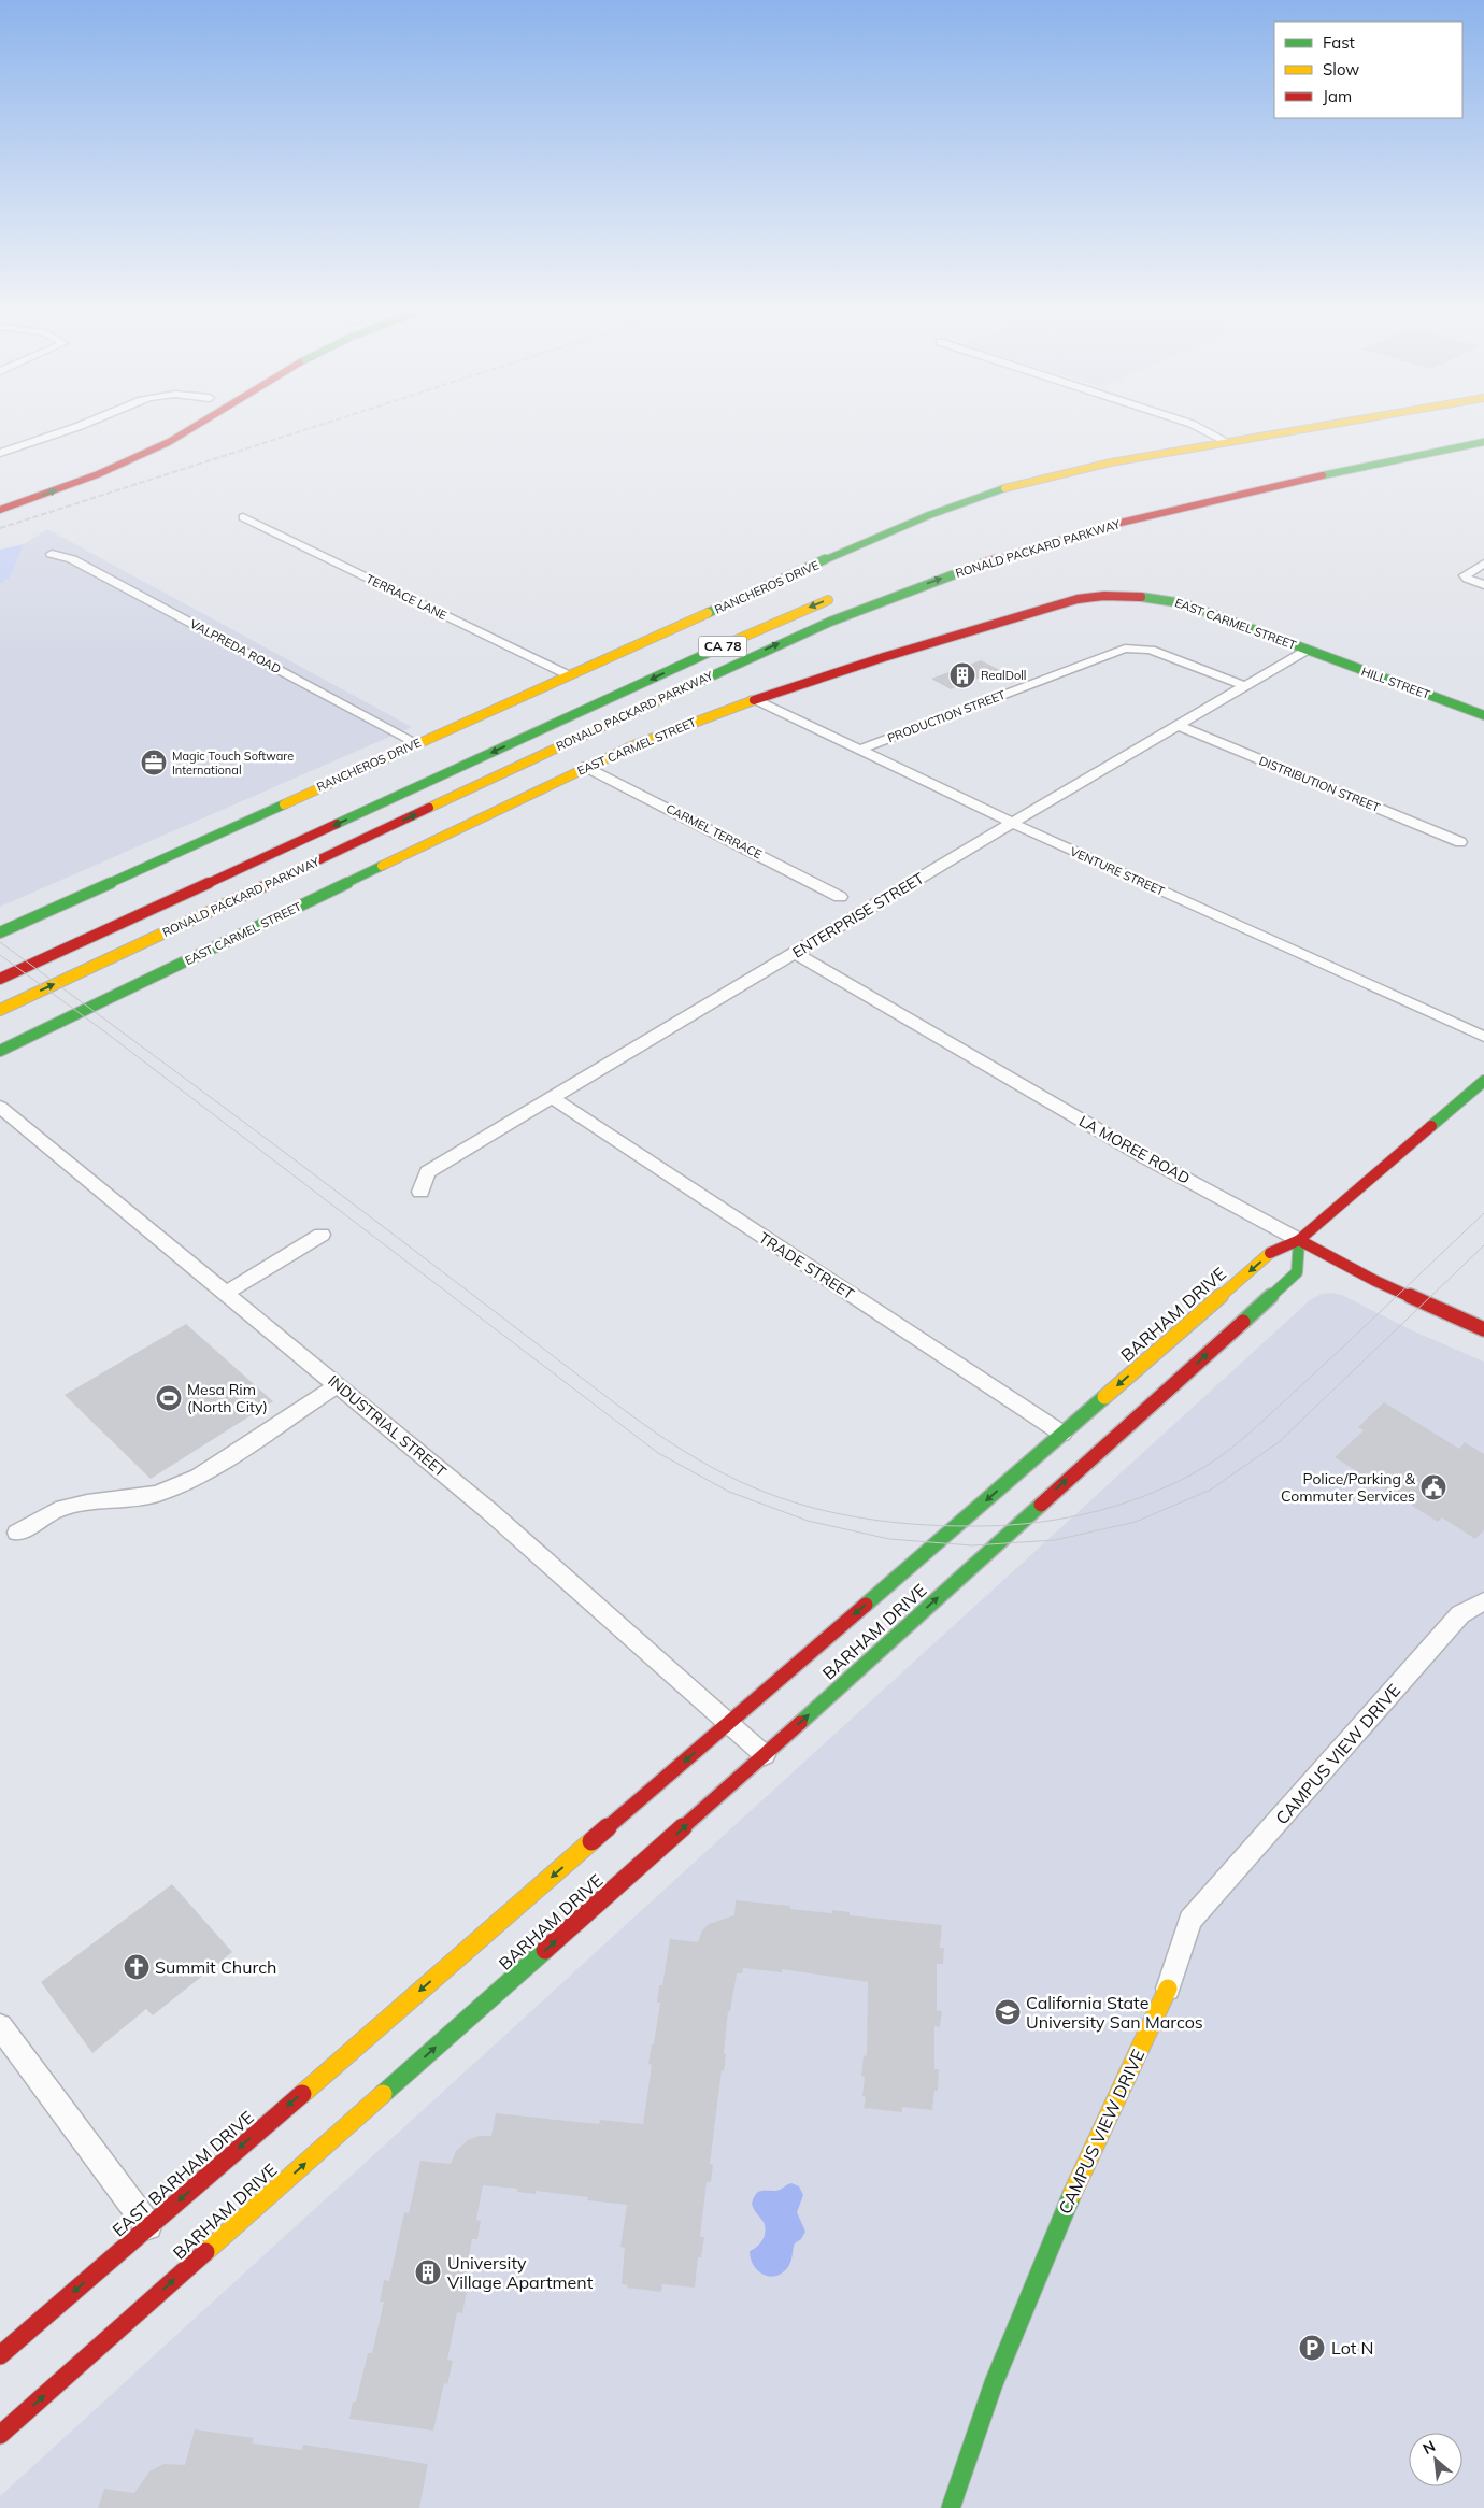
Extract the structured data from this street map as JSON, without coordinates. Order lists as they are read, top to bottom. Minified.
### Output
{"streets":{"main road":["RONALD PACKARD PARKWAY","RANCHEROS DRIVE","EAST CARMEL STREET","CA 78","HILL STREET","LA MOREE ROAD","BARHAM DRIVE","CAMPUS VIEW DRIVE","EAST BARHAM DRIVE"],"street":["TERRACE LANE","VALPREDA ROAD","PRODUCTION STREET","DISTRIBUTION STREET","CARMEL TERRACE","VENTURE STREET","ENTERPRISE STREET","TRADE STREET","INDUSTRIAL STREET"]},"crossings":[["RANCHEROS DRIVE","TERRACE LANE"],["RANCHEROS DRIVE","VALPREDA ROAD"],["EAST CARMEL STREET","HILL STREET"],["EAST CARMEL STREET","CARMEL TERRACE"],["EAST CARMEL STREET","VENTURE STREET"],["EAST CARMEL STREET","ENTERPRISE STREET"],["HILL STREET","ENTERPRISE STREET"],["PRODUCTION STREET","VENTURE STREET"],["PRODUCTION STREET","ENTERPRISE STREET"],["DISTRIBUTION STREET","ENTERPRISE STREET"],["VENTURE STREET","ENTERPRISE STREET"],["ENTERPRISE STREET","LA MOREE ROAD"],["ENTERPRISE STREET","TRADE STREET"],["LA MOREE ROAD","BARHAM DRIVE"],["TRADE STREET","BARHAM DRIVE"],["BARHAM DRIVE","INDUSTRIAL STREET"],["BARHAM DRIVE","EAST BARHAM DRIVE"]],"one_way":["EAST BARHAM DRIVE"],"places":{"building":["RealDoll","University Village Apartment"],"office":["Magic Touch Software International"],"sports":["Mesa Rim (North City)"],"public building":["Police/Parking & Commuter Services"],"church":["Summit Church"],"school or university":["California State University San Marcos"],"parking":["Lot N"]},"legend":["Fast","Slow","Jam"],"north":"top left"}
